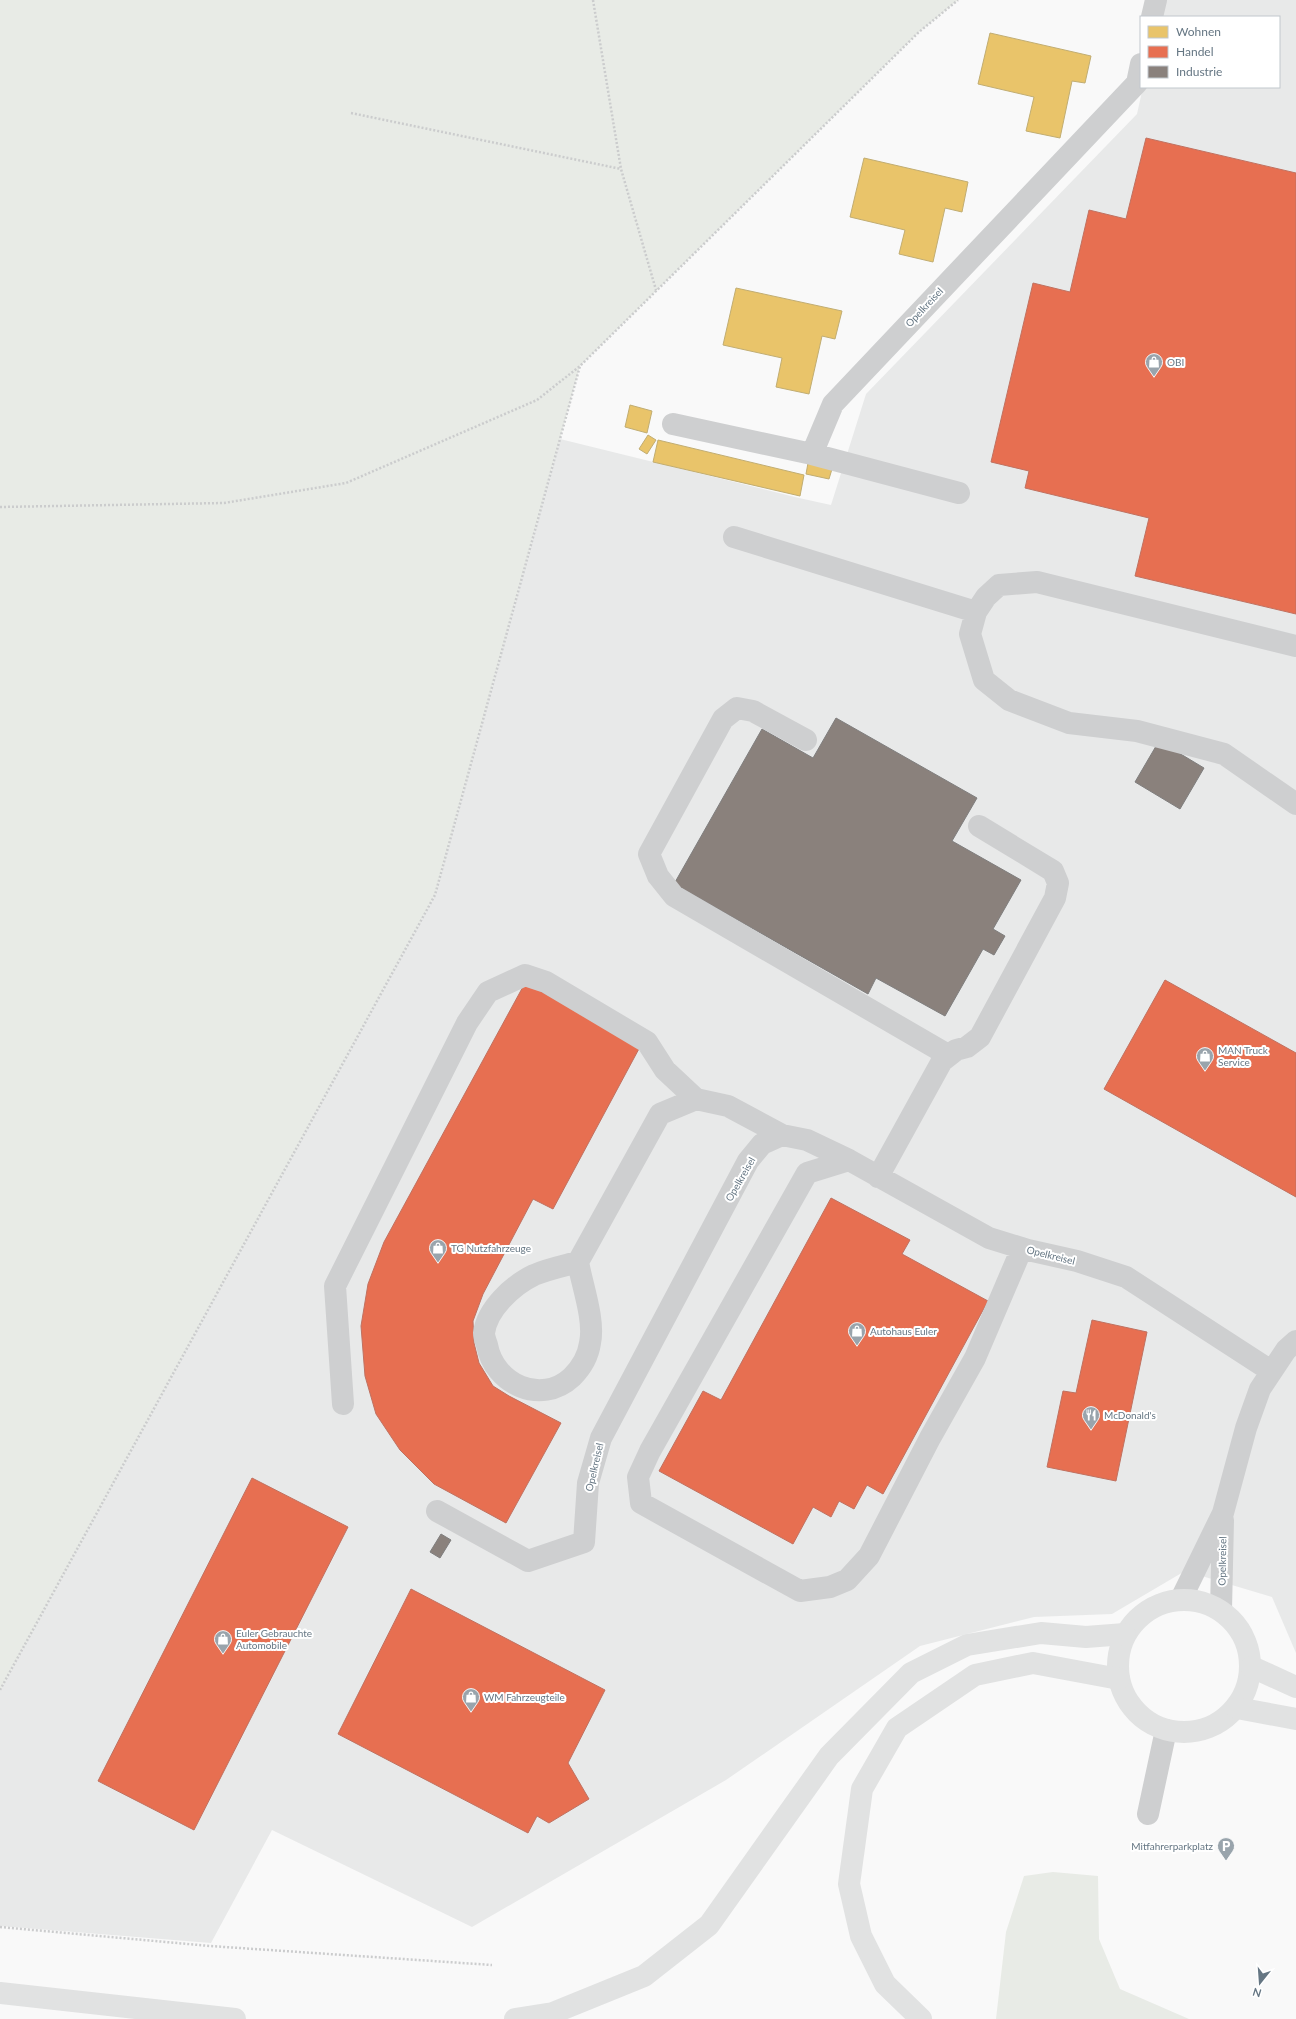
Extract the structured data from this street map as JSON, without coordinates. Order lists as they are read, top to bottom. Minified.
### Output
{"streets":{"street":["Opelkreisel"]},"places":{"shop":["OBI","MAN Truck Service","TG Nutzfahrzeuge","Autohaus Euler","Euler Gebrauchte Automobile","WM Fahrzeugteile"],"restaurant":["McDonald's"],"parking":["Mitfahrerparkplatz"]},"legend":["Wohnen","Handel","Industrie"],"north":"bottom"}
